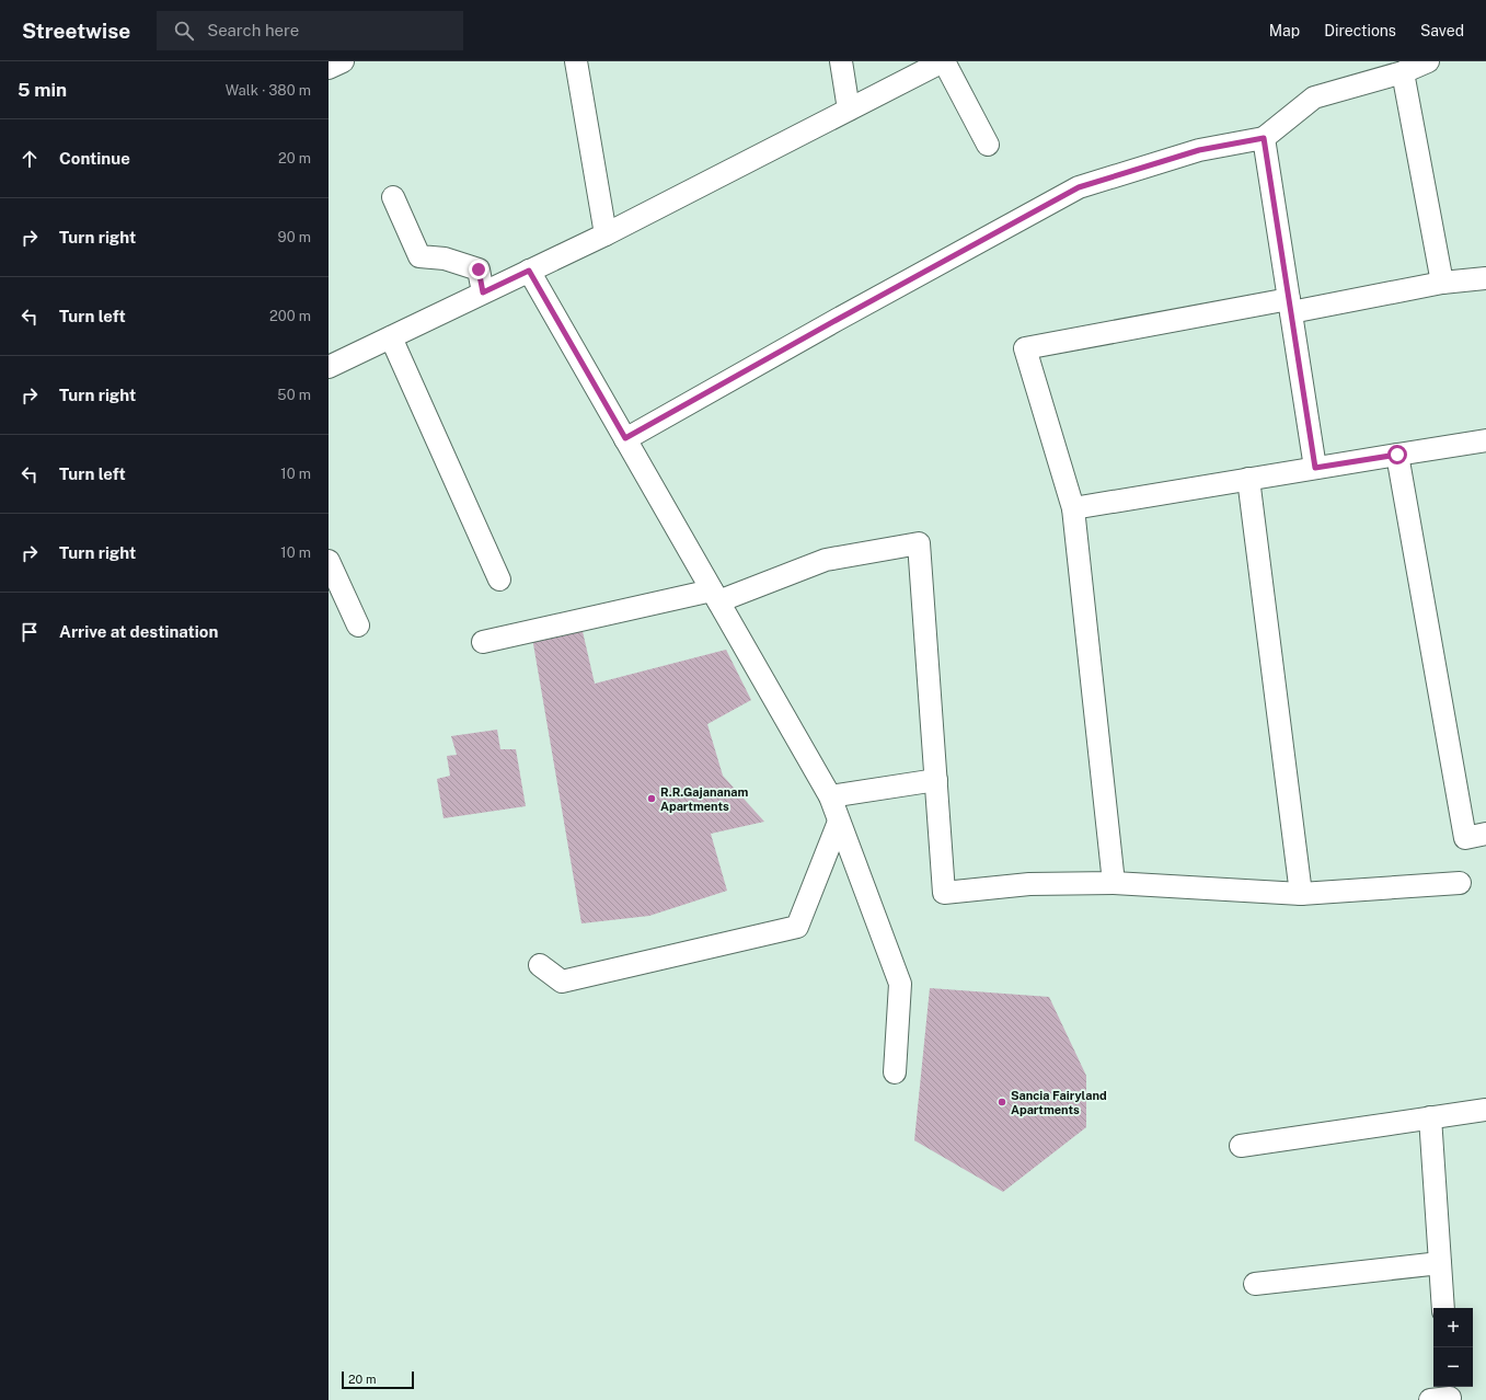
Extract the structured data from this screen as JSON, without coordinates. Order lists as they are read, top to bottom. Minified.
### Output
{"places":["R.R.Gajananam Apartments","Sancia Fairyland Apartments"],"scale_bar":"20 m","page":{"header":"Streetwise","search":"Search here","nav":["Map","Directions","Saved"],"heading":["5 min","Walk · 380 m"],"list":[["Continue","20 m"],["Turn right","90 m"],["Turn left","200 m"],["Turn right","50 m"],["Turn left","10 m"],["Turn right","10 m"],"Arrive at destination"],"map_buttons":["+","−"],"scale":"20 m"}}
